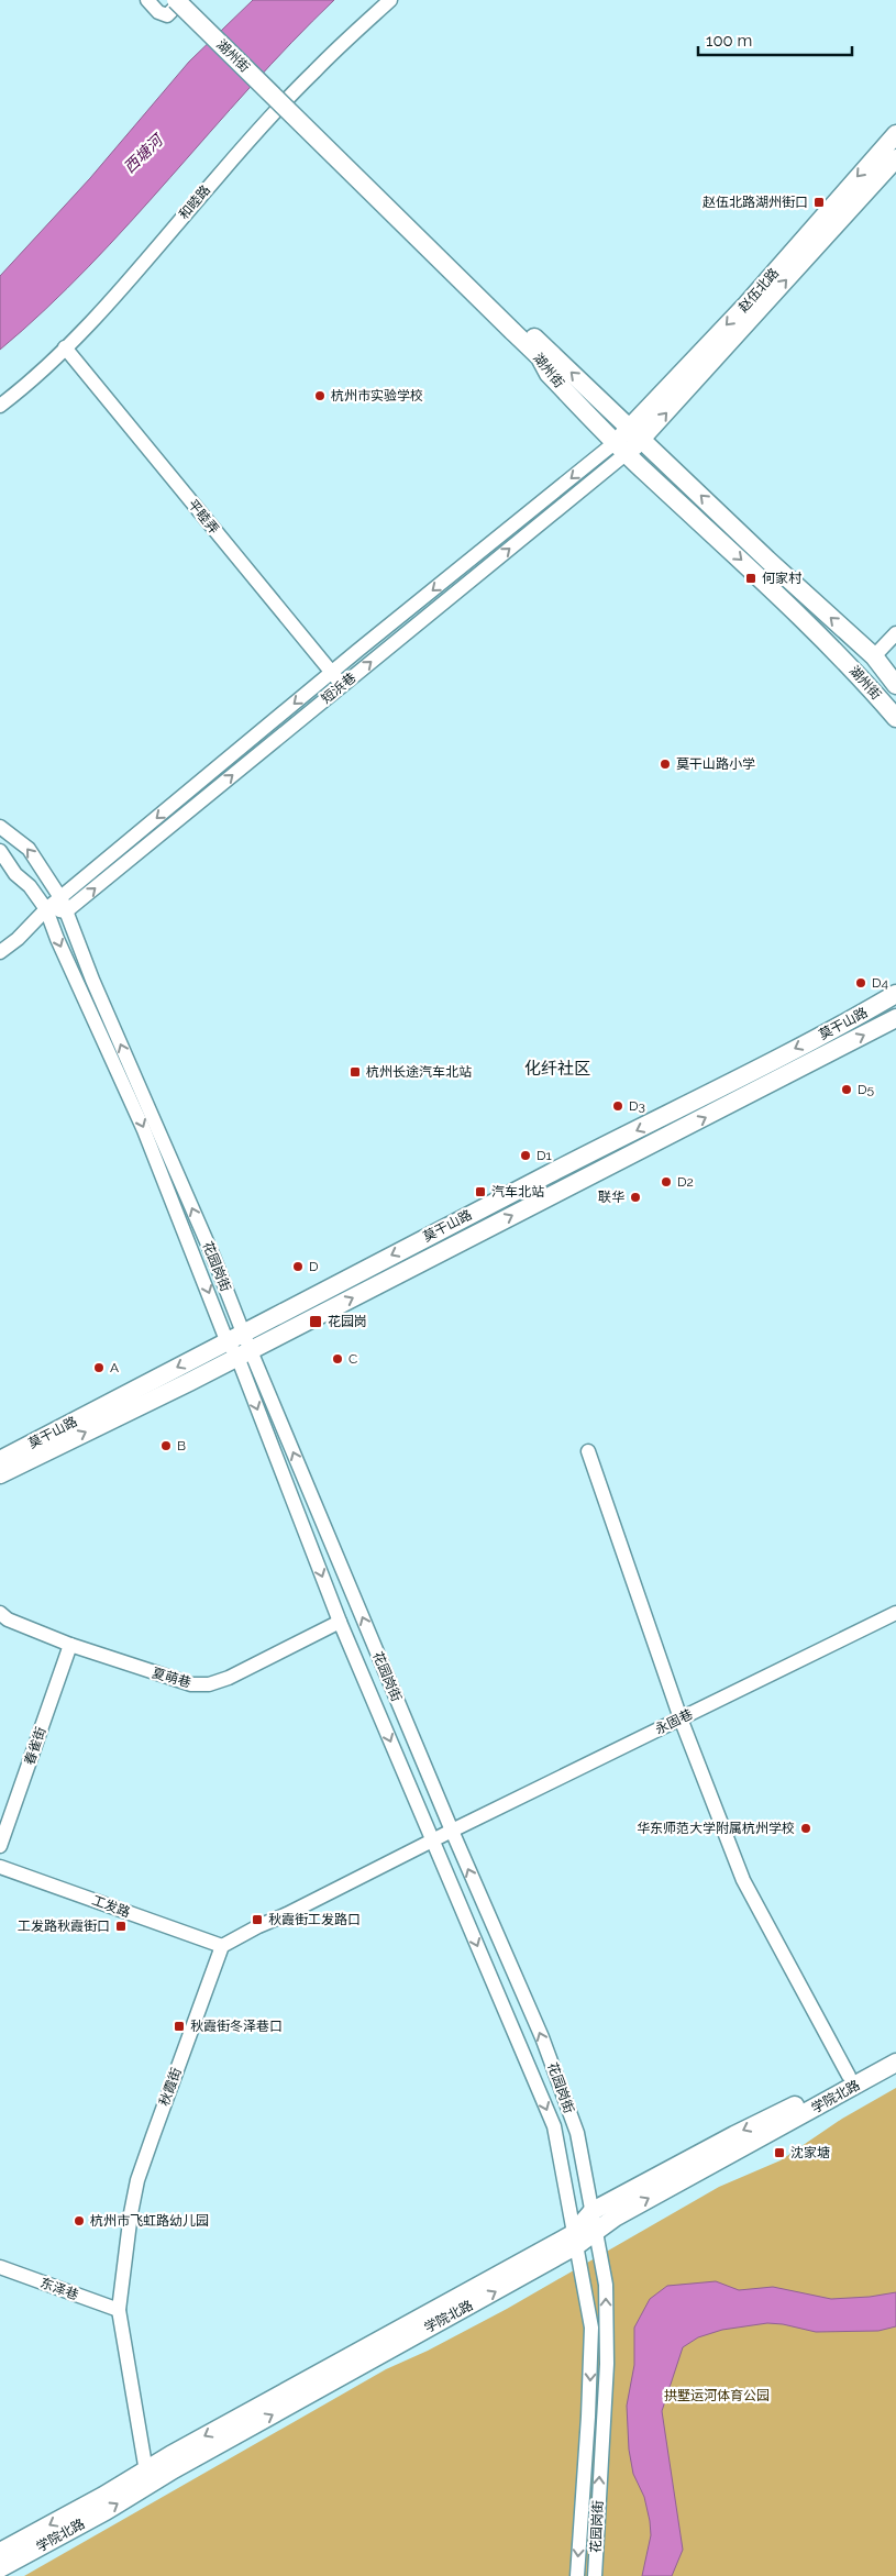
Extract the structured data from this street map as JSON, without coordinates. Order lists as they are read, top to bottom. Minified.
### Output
{"streets":{"main road":["湖州街","赵伍北路","莫干山路","学院北路"],"street":["和睦路","平睦弄","短浜巷","花园岗街","夏萌巷","永固巷","春雀街","工发路","秋霞街","东泽巷"]},"crossings":[["湖州街","赵伍北路"],["湖州街","短浜巷"],["和睦路","平睦弄"],["赵伍北路","短浜巷"],["平睦弄","短浜巷"],["短浜巷","花园岗街"],["莫干山路","花园岗街"],["花园岗街","夏萌巷"],["花园岗街","永固巷"],["花园岗街","学院北路"],["夏萌巷","春雀街"],["工发路","秋霞街"],["秋霞街","学院北路"],["秋霞街","东泽巷"]],"districts":["化纤社区"],"water":["西塘河"],"parks":["拱墅运河体育公园"],"places":{"transit":["赵伍北路湖州街口","何家村","杭州长途汽车北站","汽车北站","花园岗","秋霞街工发路口","工发路秋霞街口","秋霞街冬泽巷口","沈家塘"],"other":["杭州市实验学校","莫干山路小学","D4","D5","D3","D1","D2","联华","D","C","A","B","华东师范大学附属杭州学校","杭州市飞虹路幼儿园"]},"scale_bar":"100 m"}
